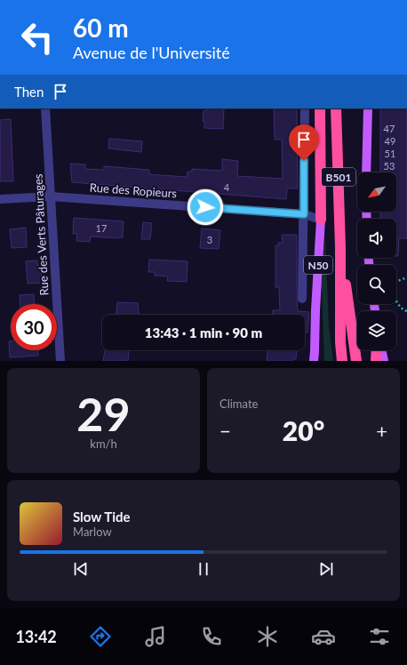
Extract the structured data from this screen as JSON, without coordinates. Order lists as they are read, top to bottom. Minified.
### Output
{"streets":{"highway":["B501","N50"],"street":["Rue des Ropieurs","Rue des Verts Pâturages"]},"crossings":[["Rue des Ropieurs","Rue des Verts Pâturages"],["Rue des Ropieurs","N50"]],"house_numbers":["47","49","51","53","4","17","3"],"north":"bottom left","page":{"turn":["60 m","Avenue de l'Université"],"then":"Then","limit":"30","trip":"13:43 · 1 min · 90 m","tile":[["29","km/h"],"Climate"],"heat":["−","20°","+"],"song":["Slow Tide","Marlow"],"tabs":"13:42"}}
